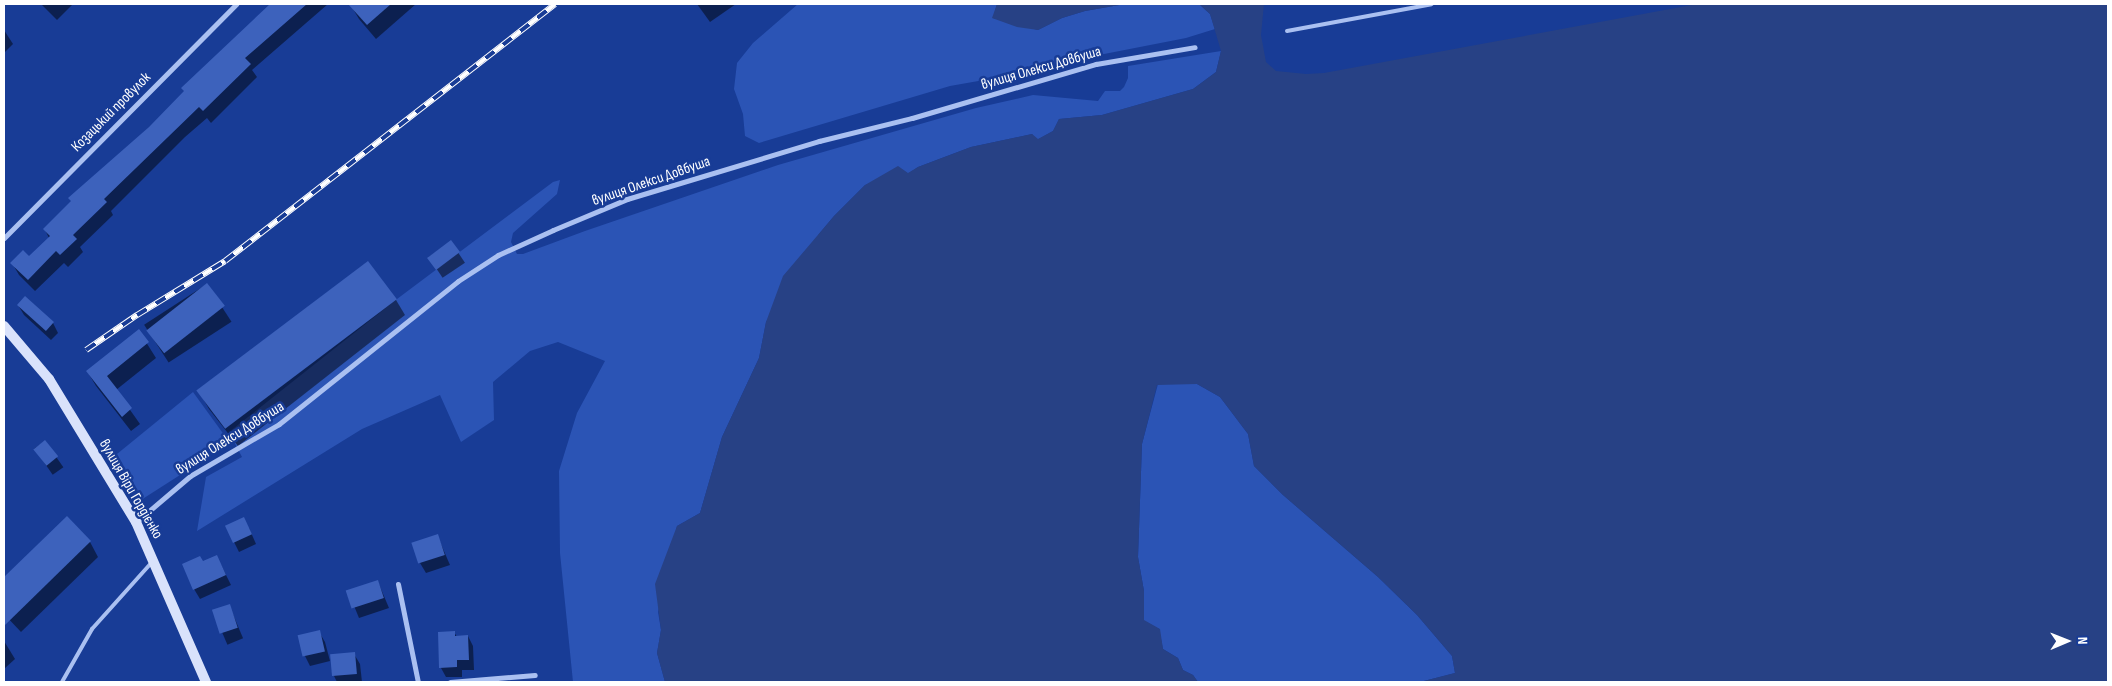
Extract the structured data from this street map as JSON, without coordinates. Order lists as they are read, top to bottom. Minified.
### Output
{"streets":{"street":["вулиця Олекси Довбуша","Козацький провулок","вулиця Віри Гордієнко"]},"crossings":[["вулиця Олекси Довбуша","вулиця Віри Гордієнко"]],"north":"right"}
